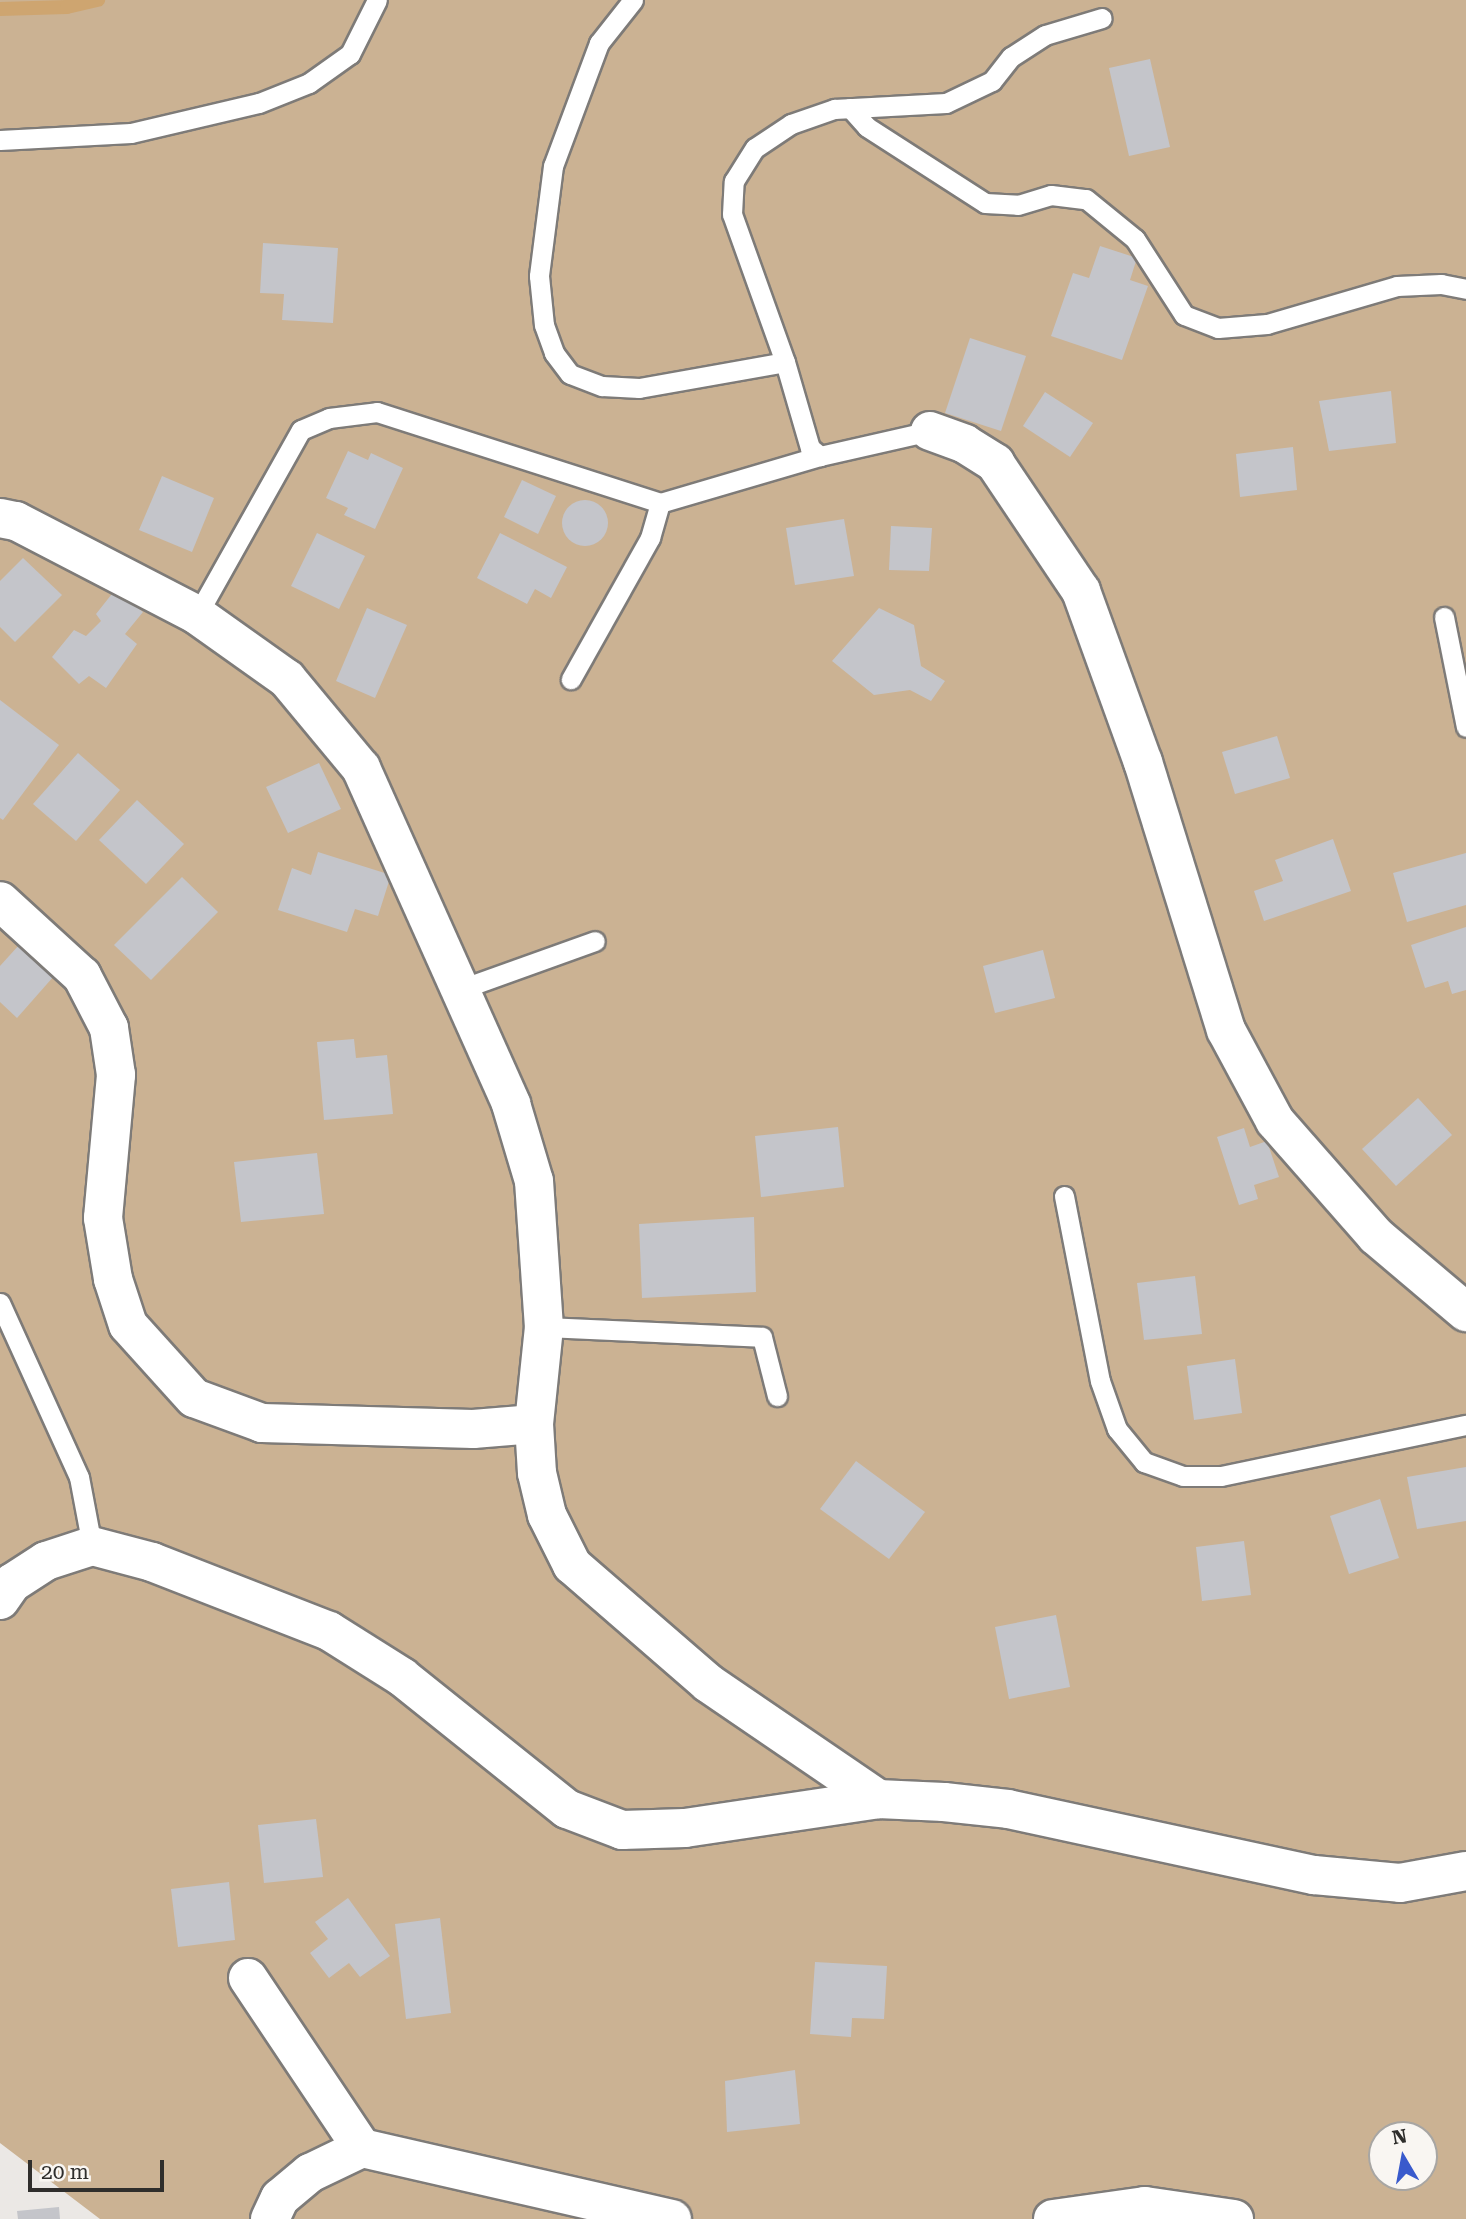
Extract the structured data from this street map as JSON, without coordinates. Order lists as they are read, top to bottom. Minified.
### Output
{"scale_bar":"20 m","north":"top"}
